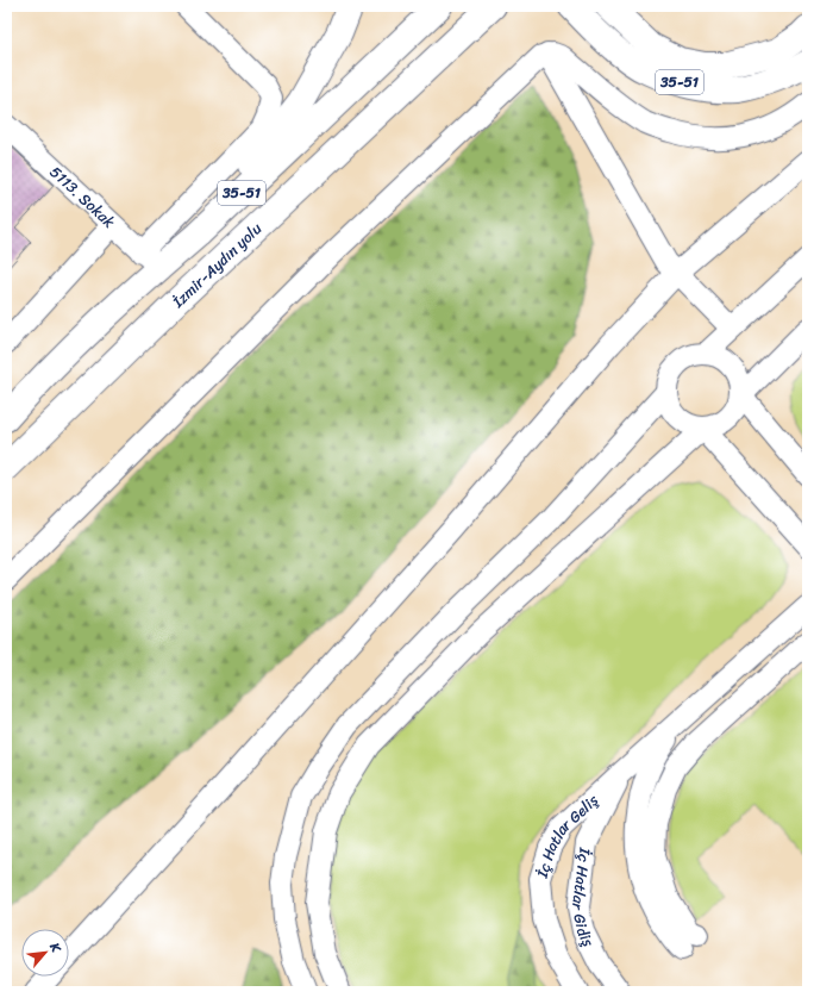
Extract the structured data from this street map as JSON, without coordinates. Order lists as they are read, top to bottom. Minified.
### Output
{"streets":{"highway":["35-51","İzmir-Aydın yolu"],"street":["5113. Sokak","İç Hatlar Geliş","İç Hatlar Gidiş"]},"crossings":[["35-51","5113. Sokak"],["İç Hatlar Geliş","İç Hatlar Gidiş"]],"north":"top right"}
